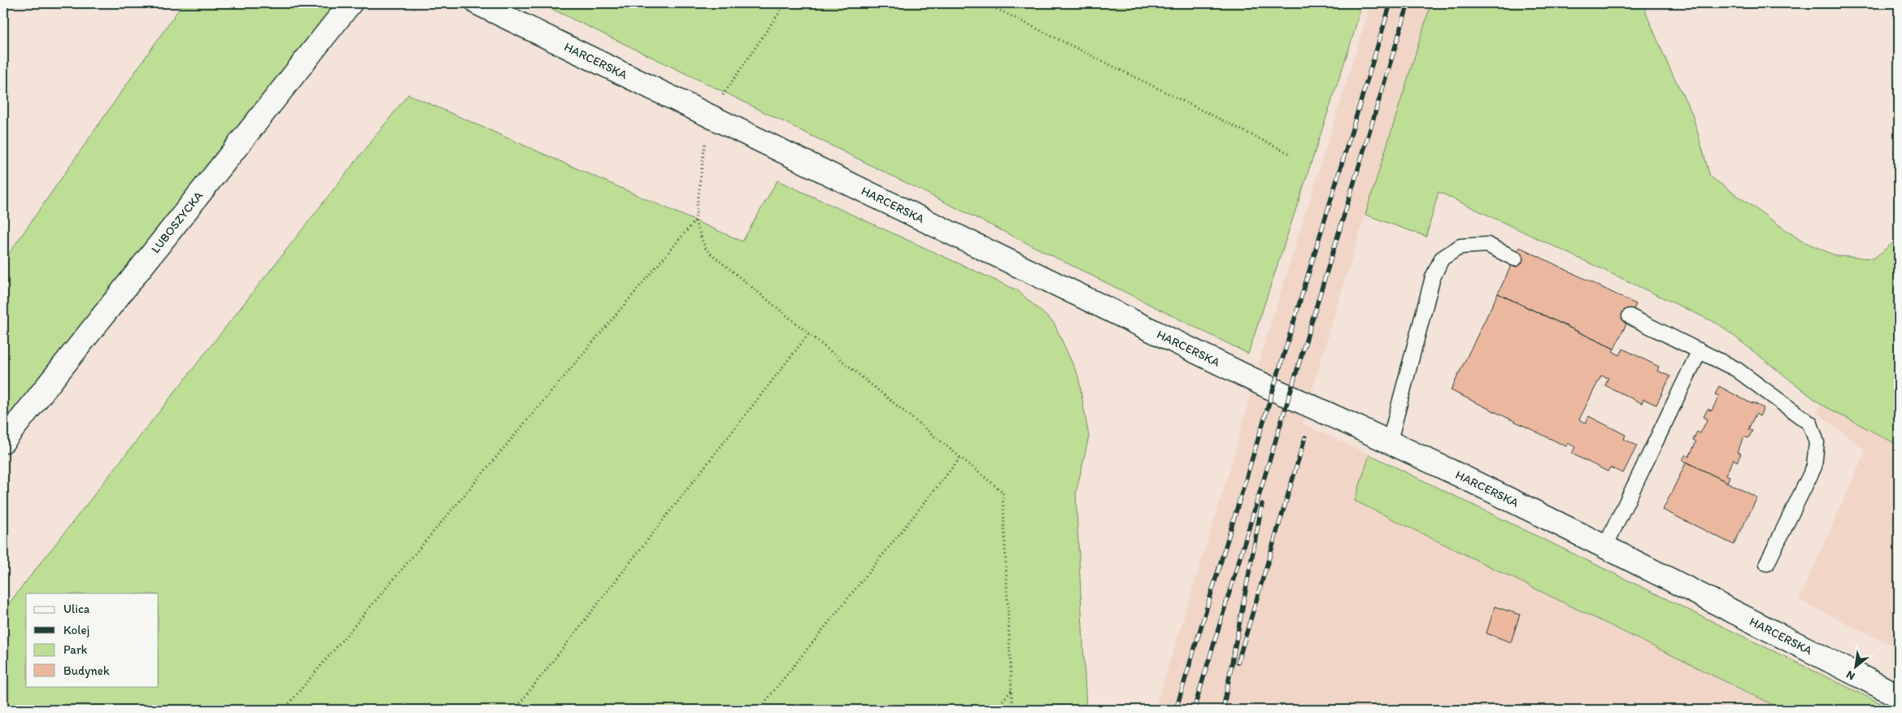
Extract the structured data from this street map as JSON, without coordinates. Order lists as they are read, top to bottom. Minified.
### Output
{"streets":{"street":["HARCERSKA","LUBOSZYCKA"]},"legend":["Ulica","Kolej","Park","Budynek"],"north":"bottom left"}
